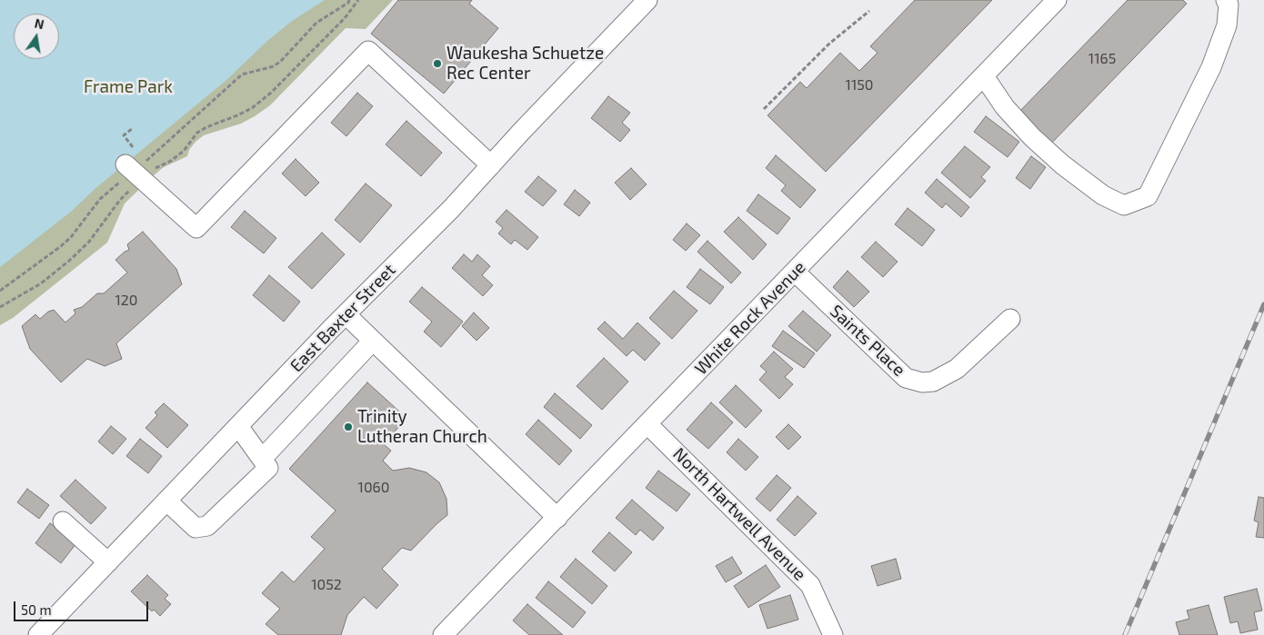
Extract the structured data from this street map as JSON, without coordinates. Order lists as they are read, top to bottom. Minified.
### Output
{"streets":{"street":["East Baxter Street","White Rock Avenue","Saints Place","North Hartwell Avenue"]},"crossings":[["White Rock Avenue","Saints Place"],["White Rock Avenue","North Hartwell Avenue"]],"parks":["Frame Park"],"places":["Waukesha Schuetze Rec Center","Trinity Lutheran Church"],"house_numbers":["1165","1150","120","1060","1052"],"scale_bar":"50 m","north":"top"}
